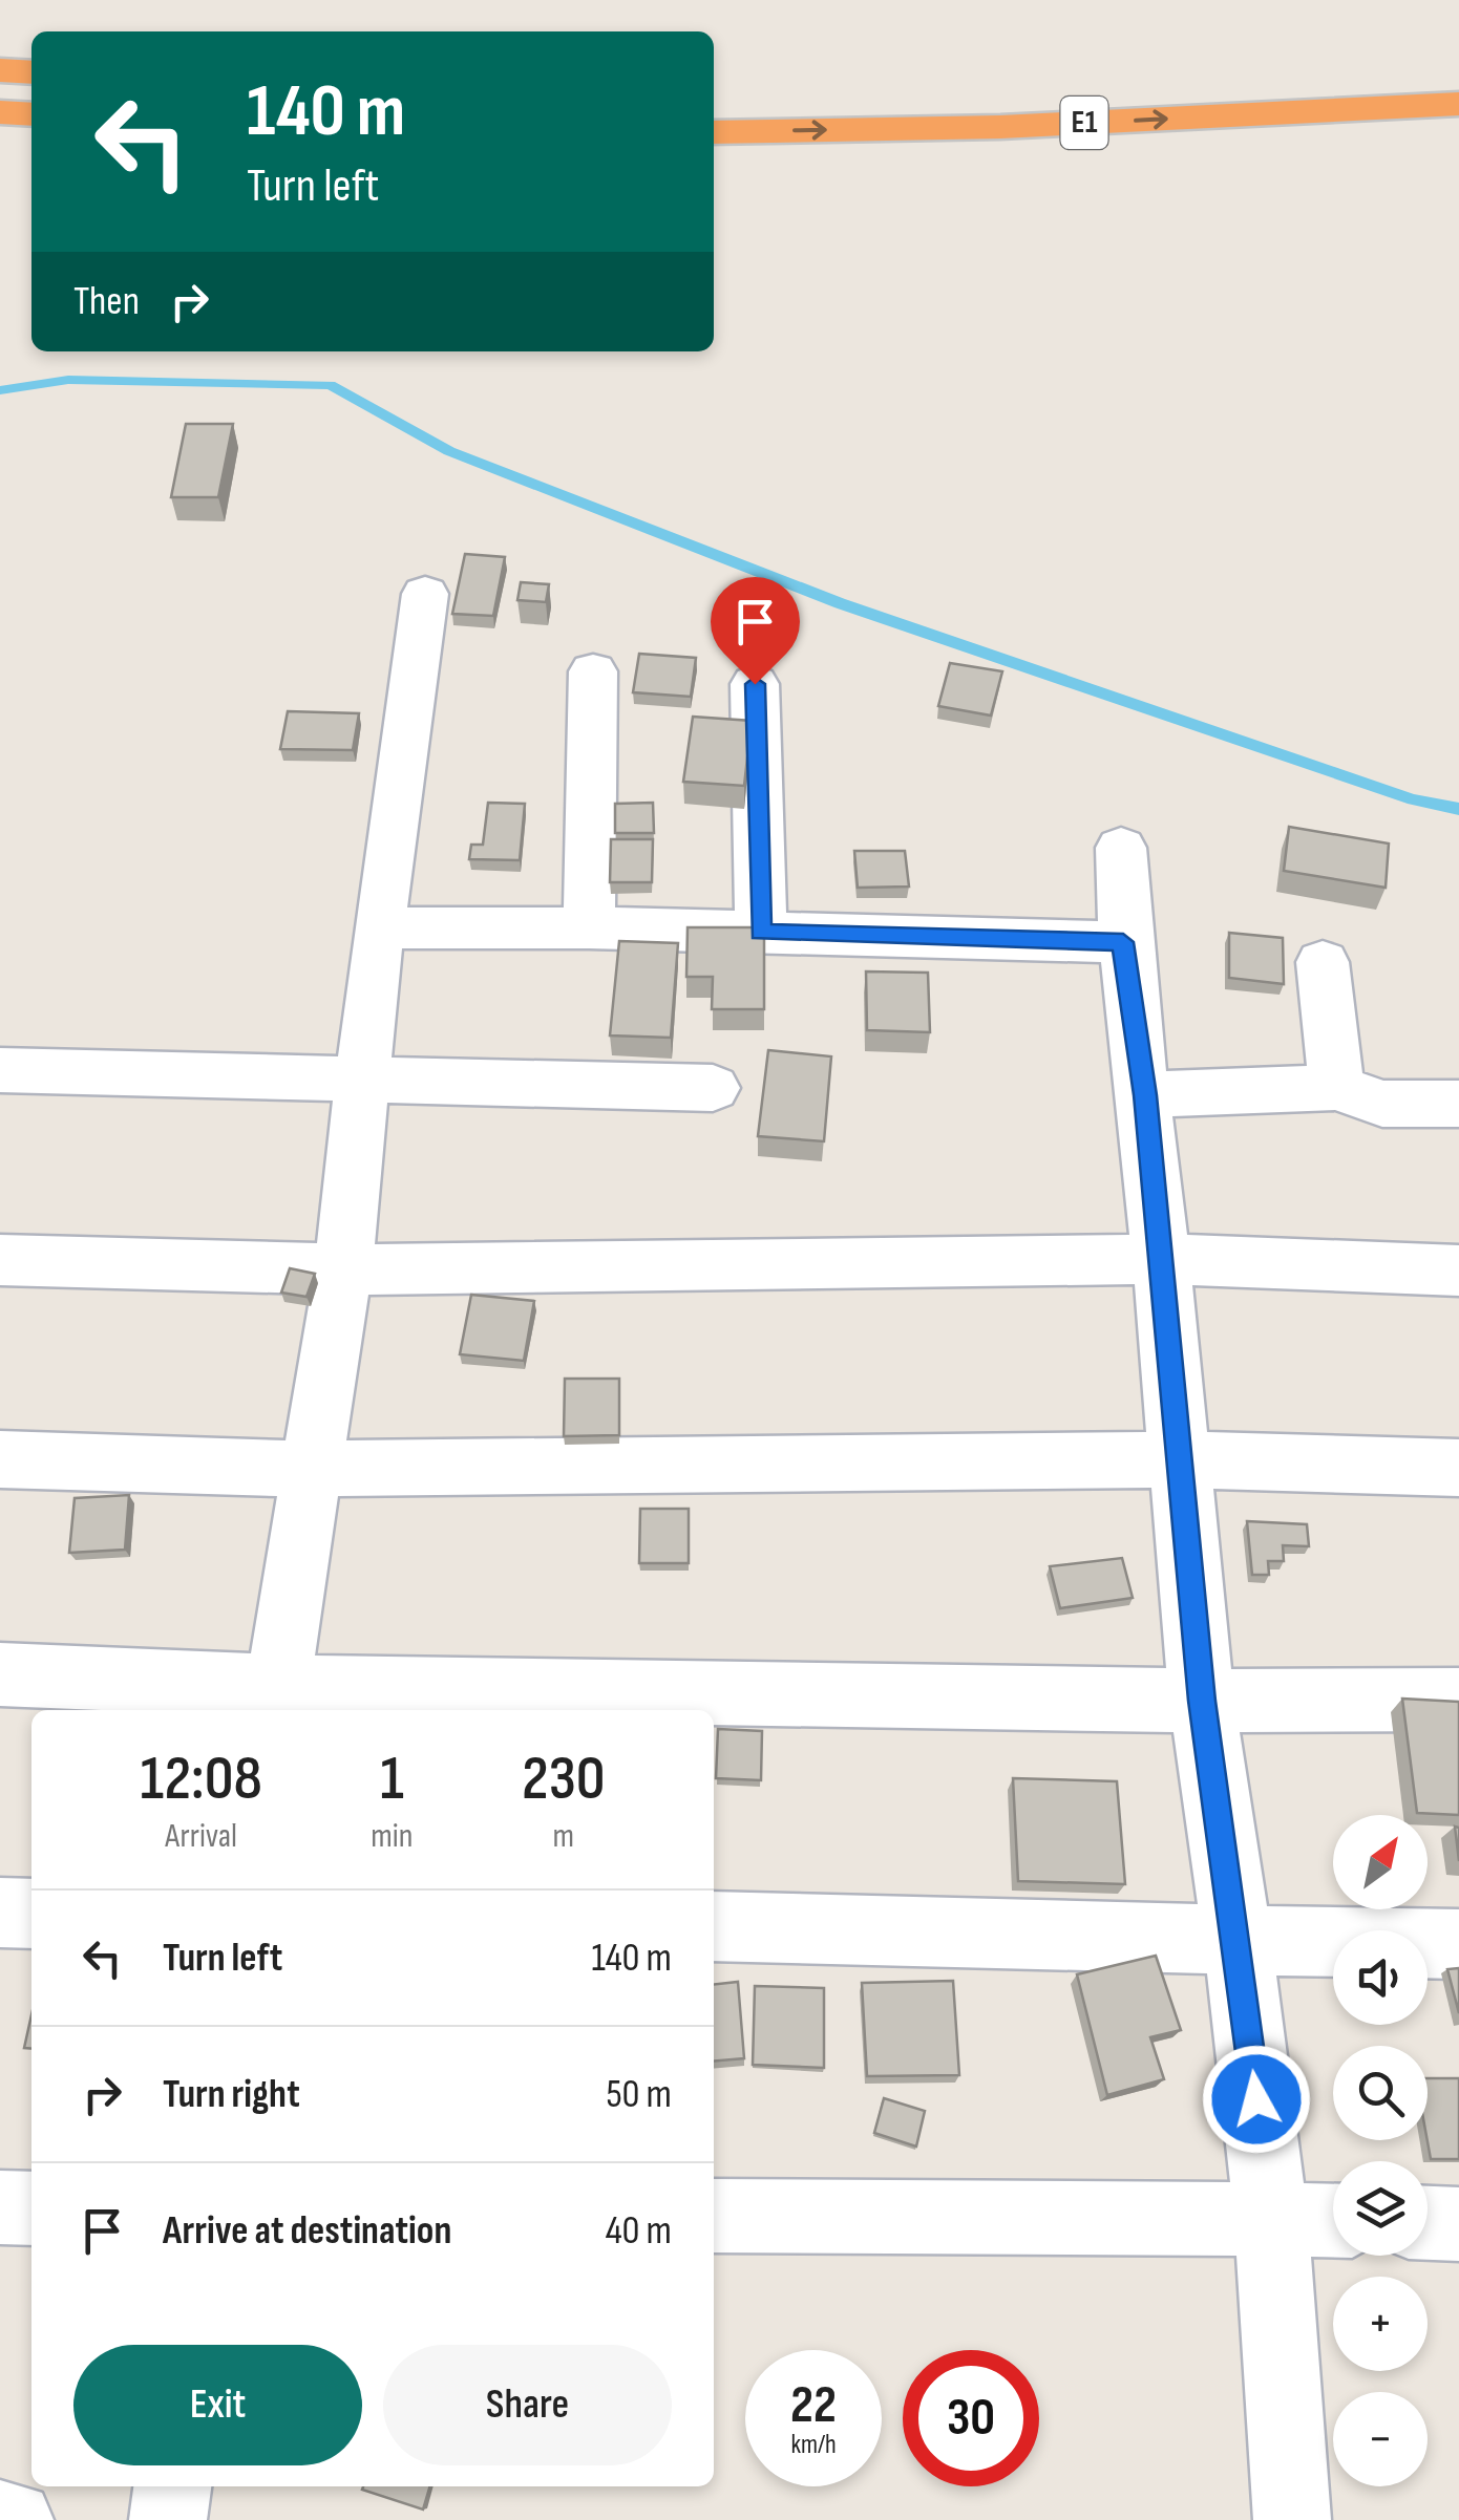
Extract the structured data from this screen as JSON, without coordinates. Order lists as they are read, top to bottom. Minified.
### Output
{"streets":{"highway":["E1"]},"north":"top right","page":{"turn":["140 m","Turn left"],"then":"Then","eta":["12:08","Arrival","1","min","230","m"],"map_buttons":["+","−"],"list":[{"name":"Turn left","value":"140 m"},{"name":"Turn right","value":"50 m"},{"name":"Arrive at destination","value":"40 m"}],"buttons":["Exit","Share"],"speed":"22 km/h","limit":"30"}}
